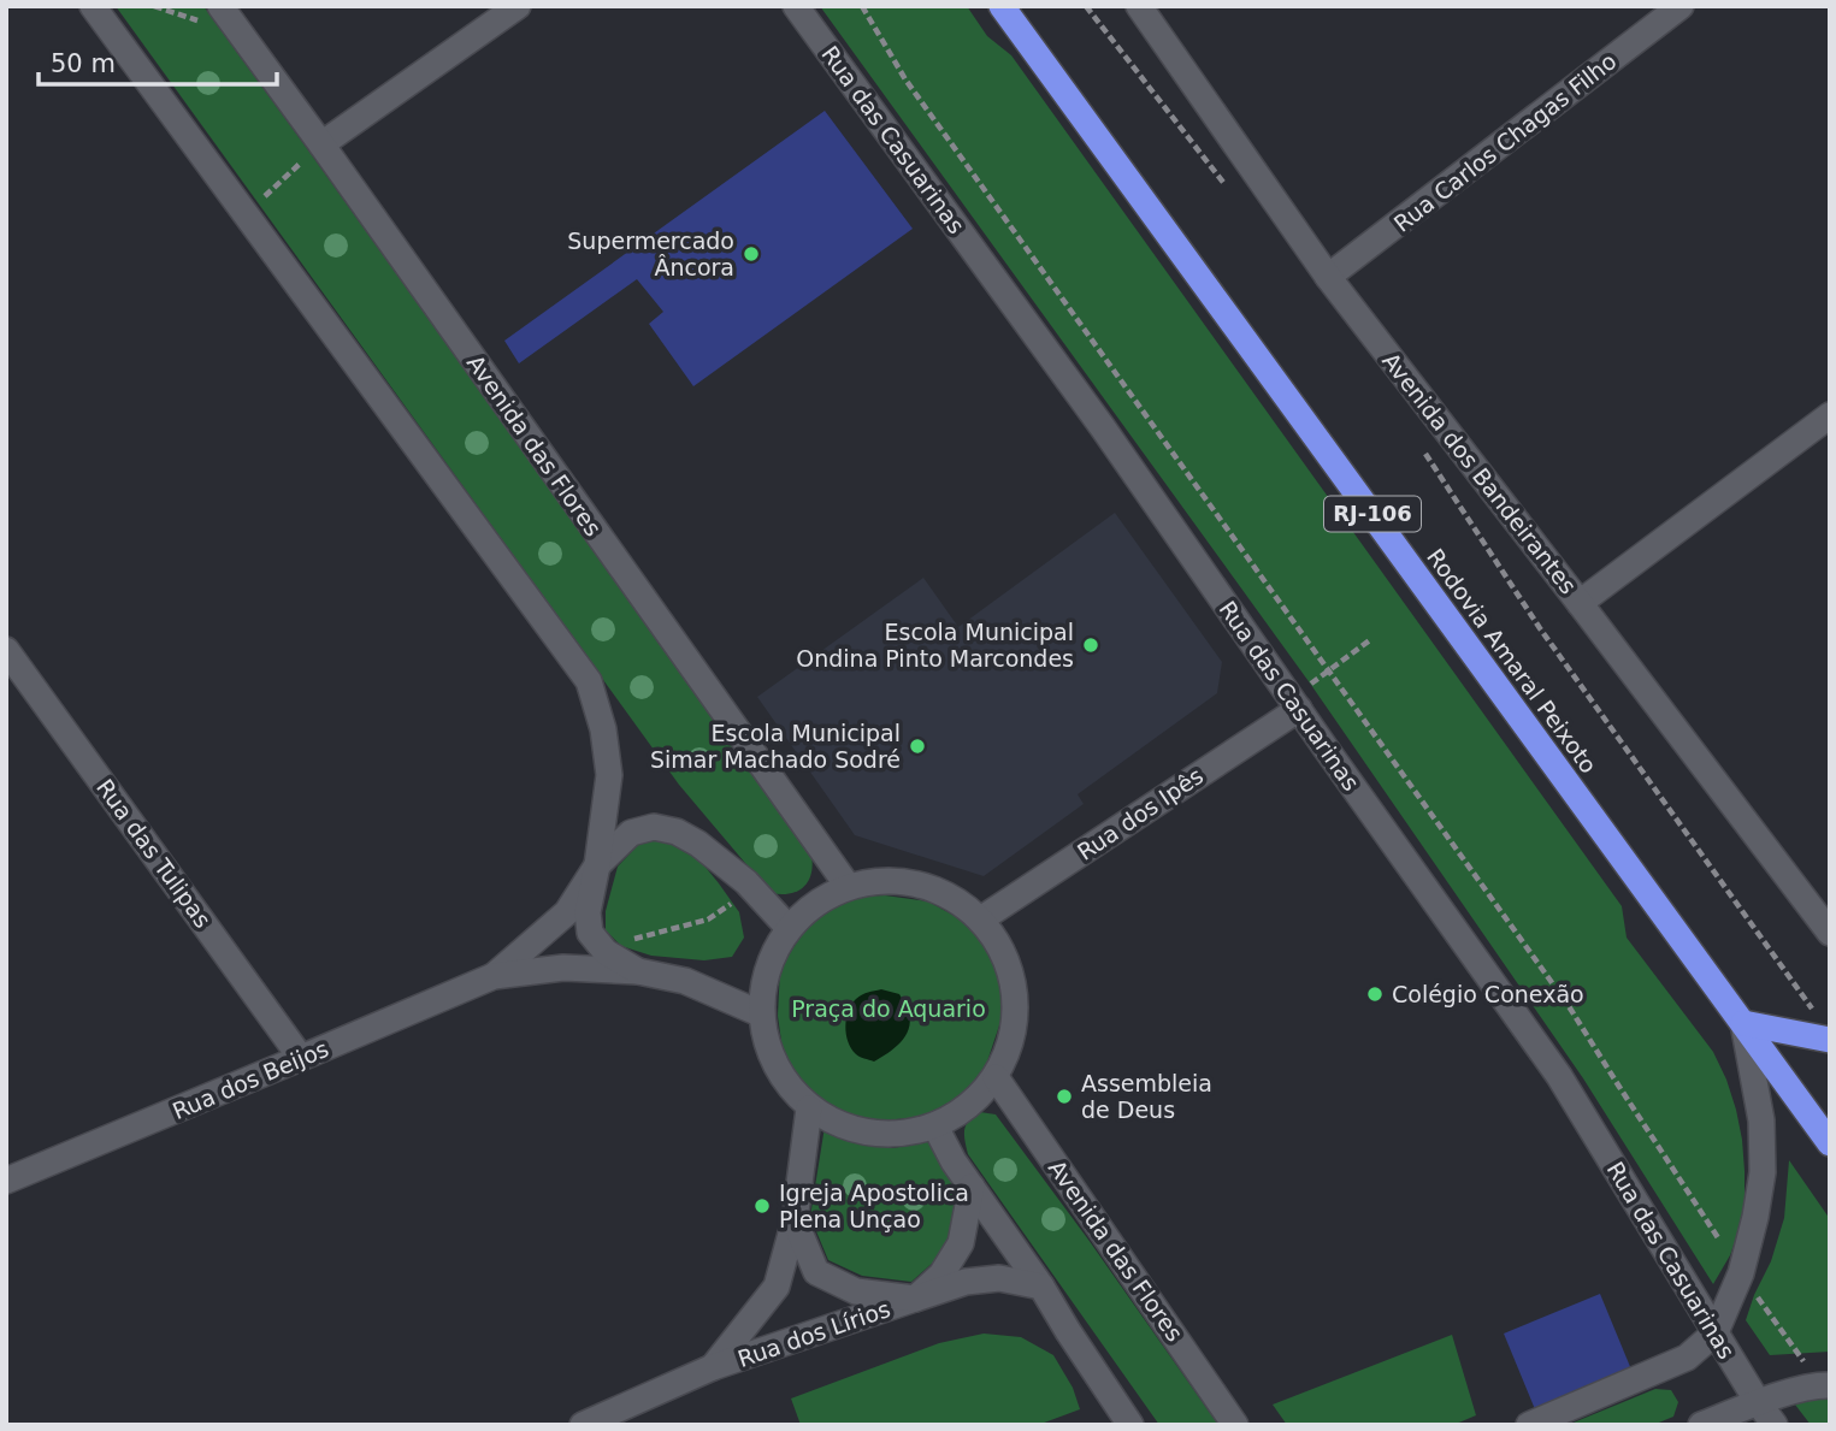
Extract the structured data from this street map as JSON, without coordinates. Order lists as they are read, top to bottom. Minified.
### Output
{"streets":{"highway":["RJ-106","Rodovia Amaral Peixoto"],"street":["Rua das Casuarinas","Rua Carlos Chagas Filho","Avenida das Flores","Avenida dos Bandeirantes","Rua dos Ipês","Rua das Tulipas","Rua dos Beijos","Rua dos Lírios"]},"crossings":[["Rua das Casuarinas","Rua dos Ipês"],["Rua Carlos Chagas Filho","Avenida dos Bandeirantes"],["Avenida das Flores","Rua dos Ipês"],["Rua das Tulipas","Rua dos Beijos"]],"parks":["Praça do Aquario"],"places":["Supermercado Âncora","Escola Municipal Ondina Pinto Marcondes","Escola Municipal Simar Machado Sodré","Colégio Conexão","Assembleia de Deus","Igreja Apostolica Plena Unçao"],"scale_bar":"50 m"}
